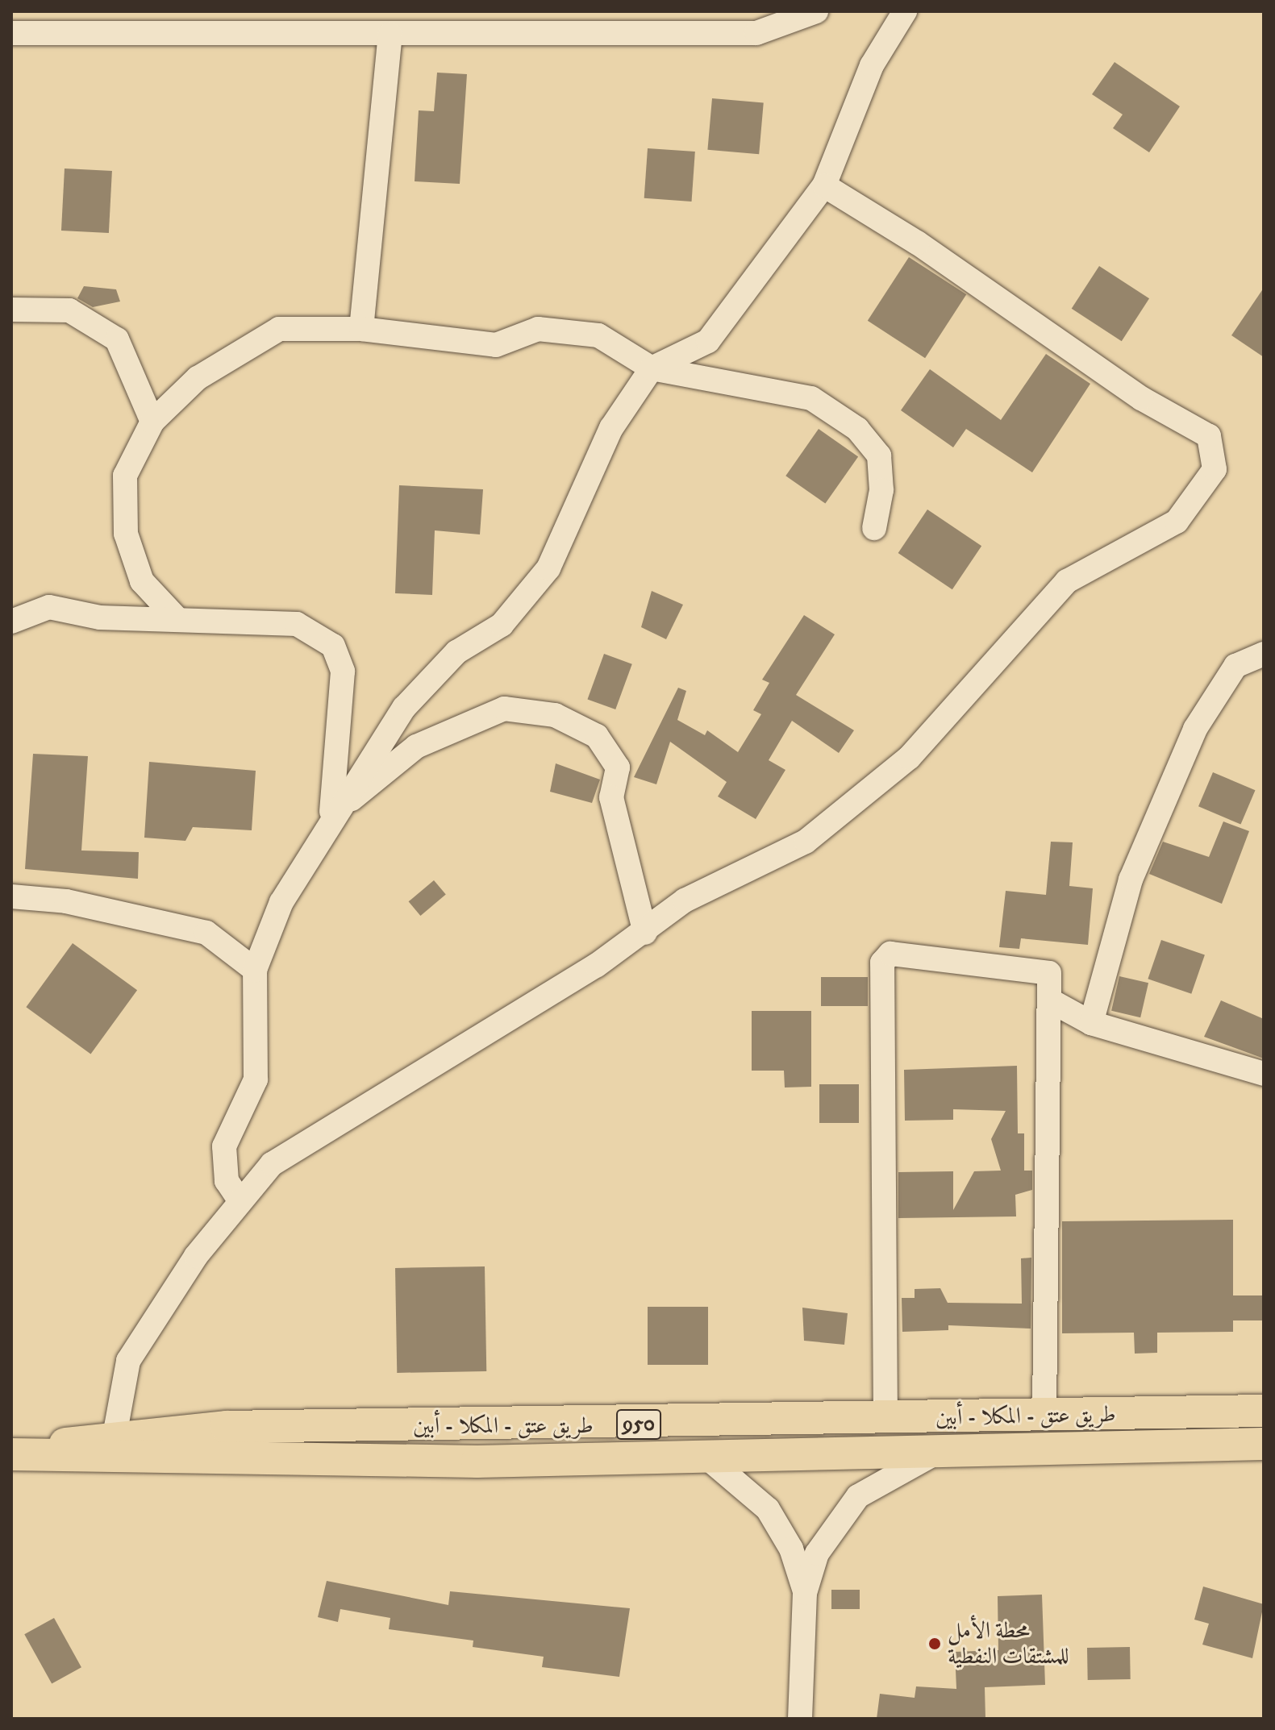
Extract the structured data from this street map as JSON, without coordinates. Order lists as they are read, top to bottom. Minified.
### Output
{"streets":{"main road":["طريق عتق - المكلا - أبين","950"]},"places":["محطة الأمل للمشتقات النفطية"]}
